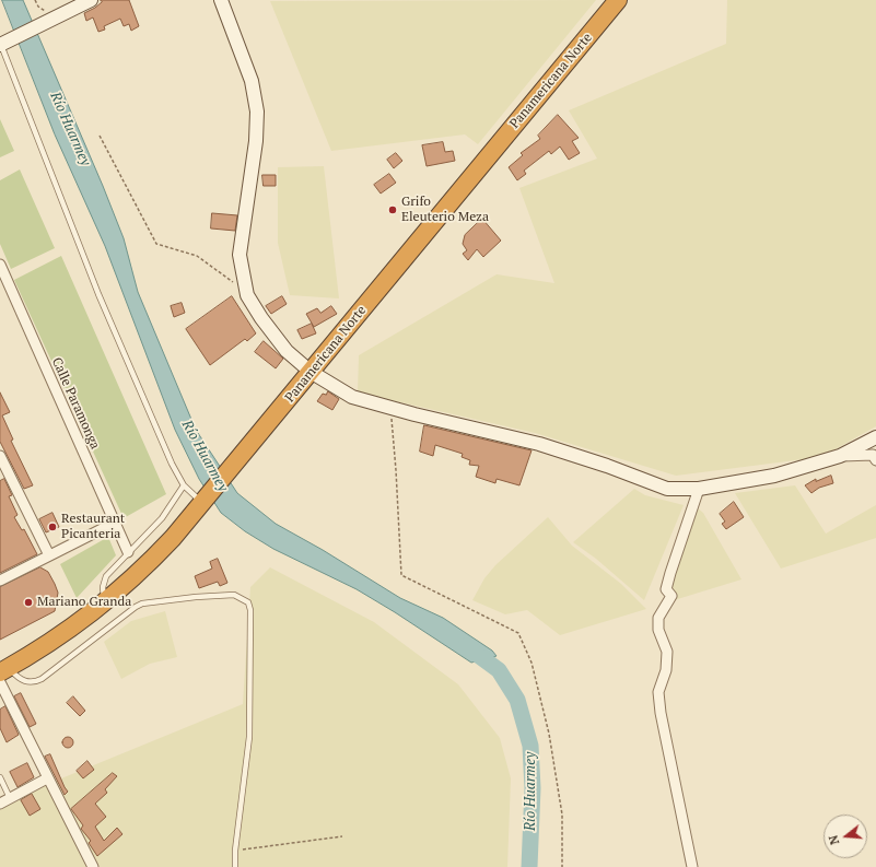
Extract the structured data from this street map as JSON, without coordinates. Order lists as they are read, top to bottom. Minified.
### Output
{"streets":{"highway":["Panamericana Norte"],"street":["Calle Paramonga"]},"water":["Río Huarmey"],"places":["Grifo Eleuterio Meza","Restaurant Picanteria","Mariano Granda"],"north":"left"}
